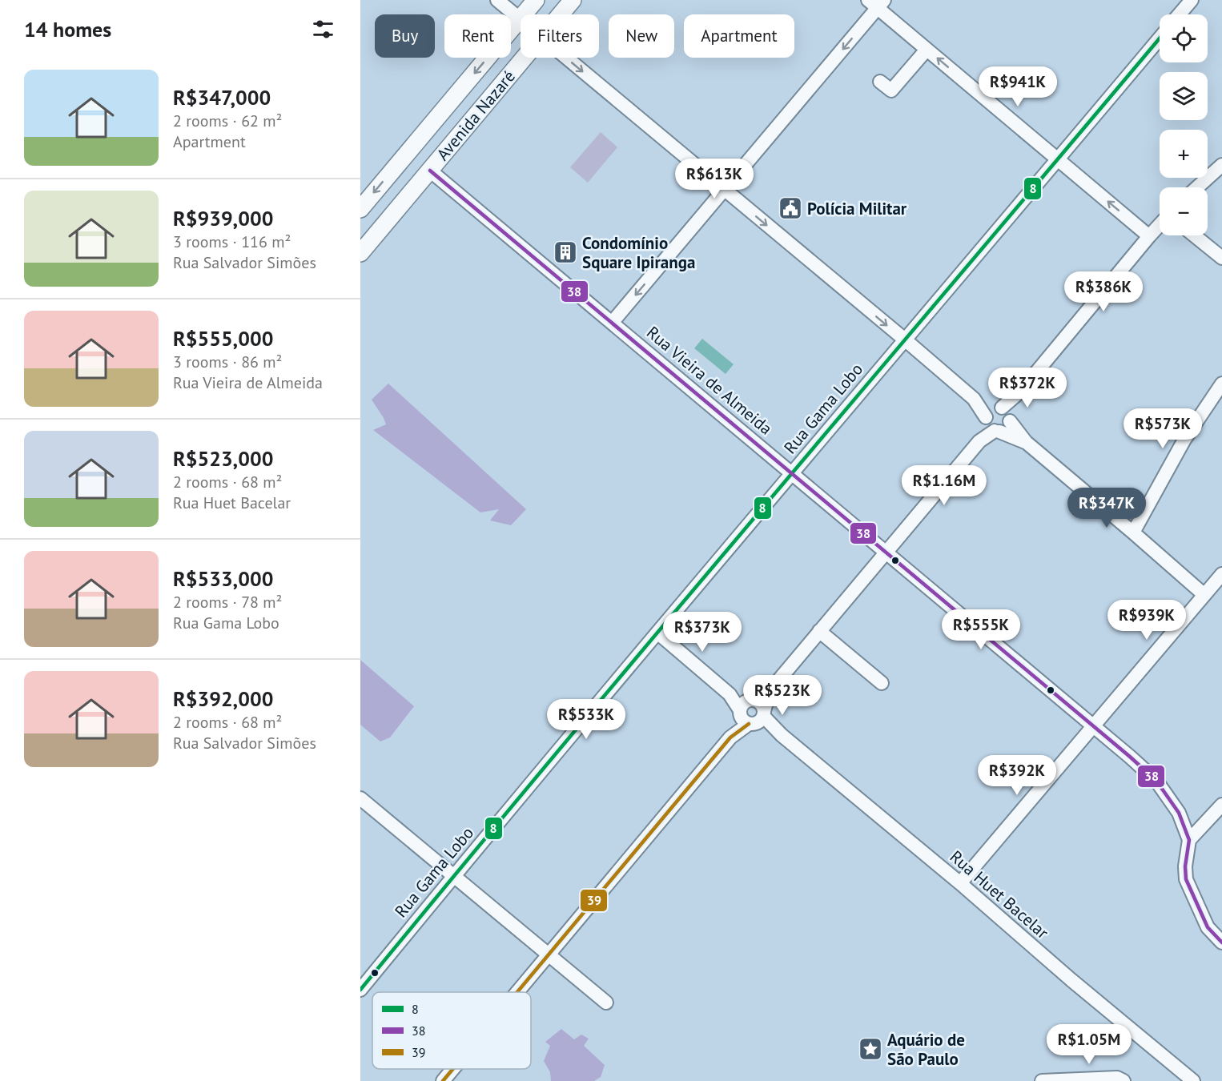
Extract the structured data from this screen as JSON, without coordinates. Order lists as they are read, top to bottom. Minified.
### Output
{"streets":{"main road":["Avenida Nazaré"],"street":["Rua Vieira de Almeida","Rua Gama Lobo","Rua Huet Bacelar"]},"crossings":[["Avenida Nazaré","Rua Vieira de Almeida"],["Rua Vieira de Almeida","Rua Gama Lobo"],["Rua Gama Lobo","Rua Huet Bacelar"]],"places":{"public building":["Polícia Militar"],"building":["Condomínio Square Ipiranga"],"place":["Aquário de São Paulo"]},"lines":["transit line 8","transit line 38","transit line 39"],"legend":["8","38","39"],"page":{"heading":"14 homes","map_buttons":["+","−"],"chip":["Buy","Rent","Filters","New","Apartment"],"list":[{"name":"R$347,000","note":"2 rooms · 62 m² · Apartment"},{"name":"R$939,000","note":"3 rooms · 116 m² · Rua Salvador Simões"},{"name":"R$555,000","note":"3 rooms · 86 m² · Rua Vieira de Almeida"},{"name":"R$523,000","note":"2 rooms · 68 m² · Rua Huet Bacelar"},{"name":"R$533,000","note":"2 rooms · 78 m² · Rua Gama Lobo"},{"name":"R$392,000","note":"2 rooms · 68 m² · Rua Salvador Simões"}],"price":["R$941K","R$613K","R$386K","R$372K","R$573K","R$1.16M","R$347K","R$939K","R$555K","R$373K","R$523K","R$533K","R$392K","R$1.05M"]}}
